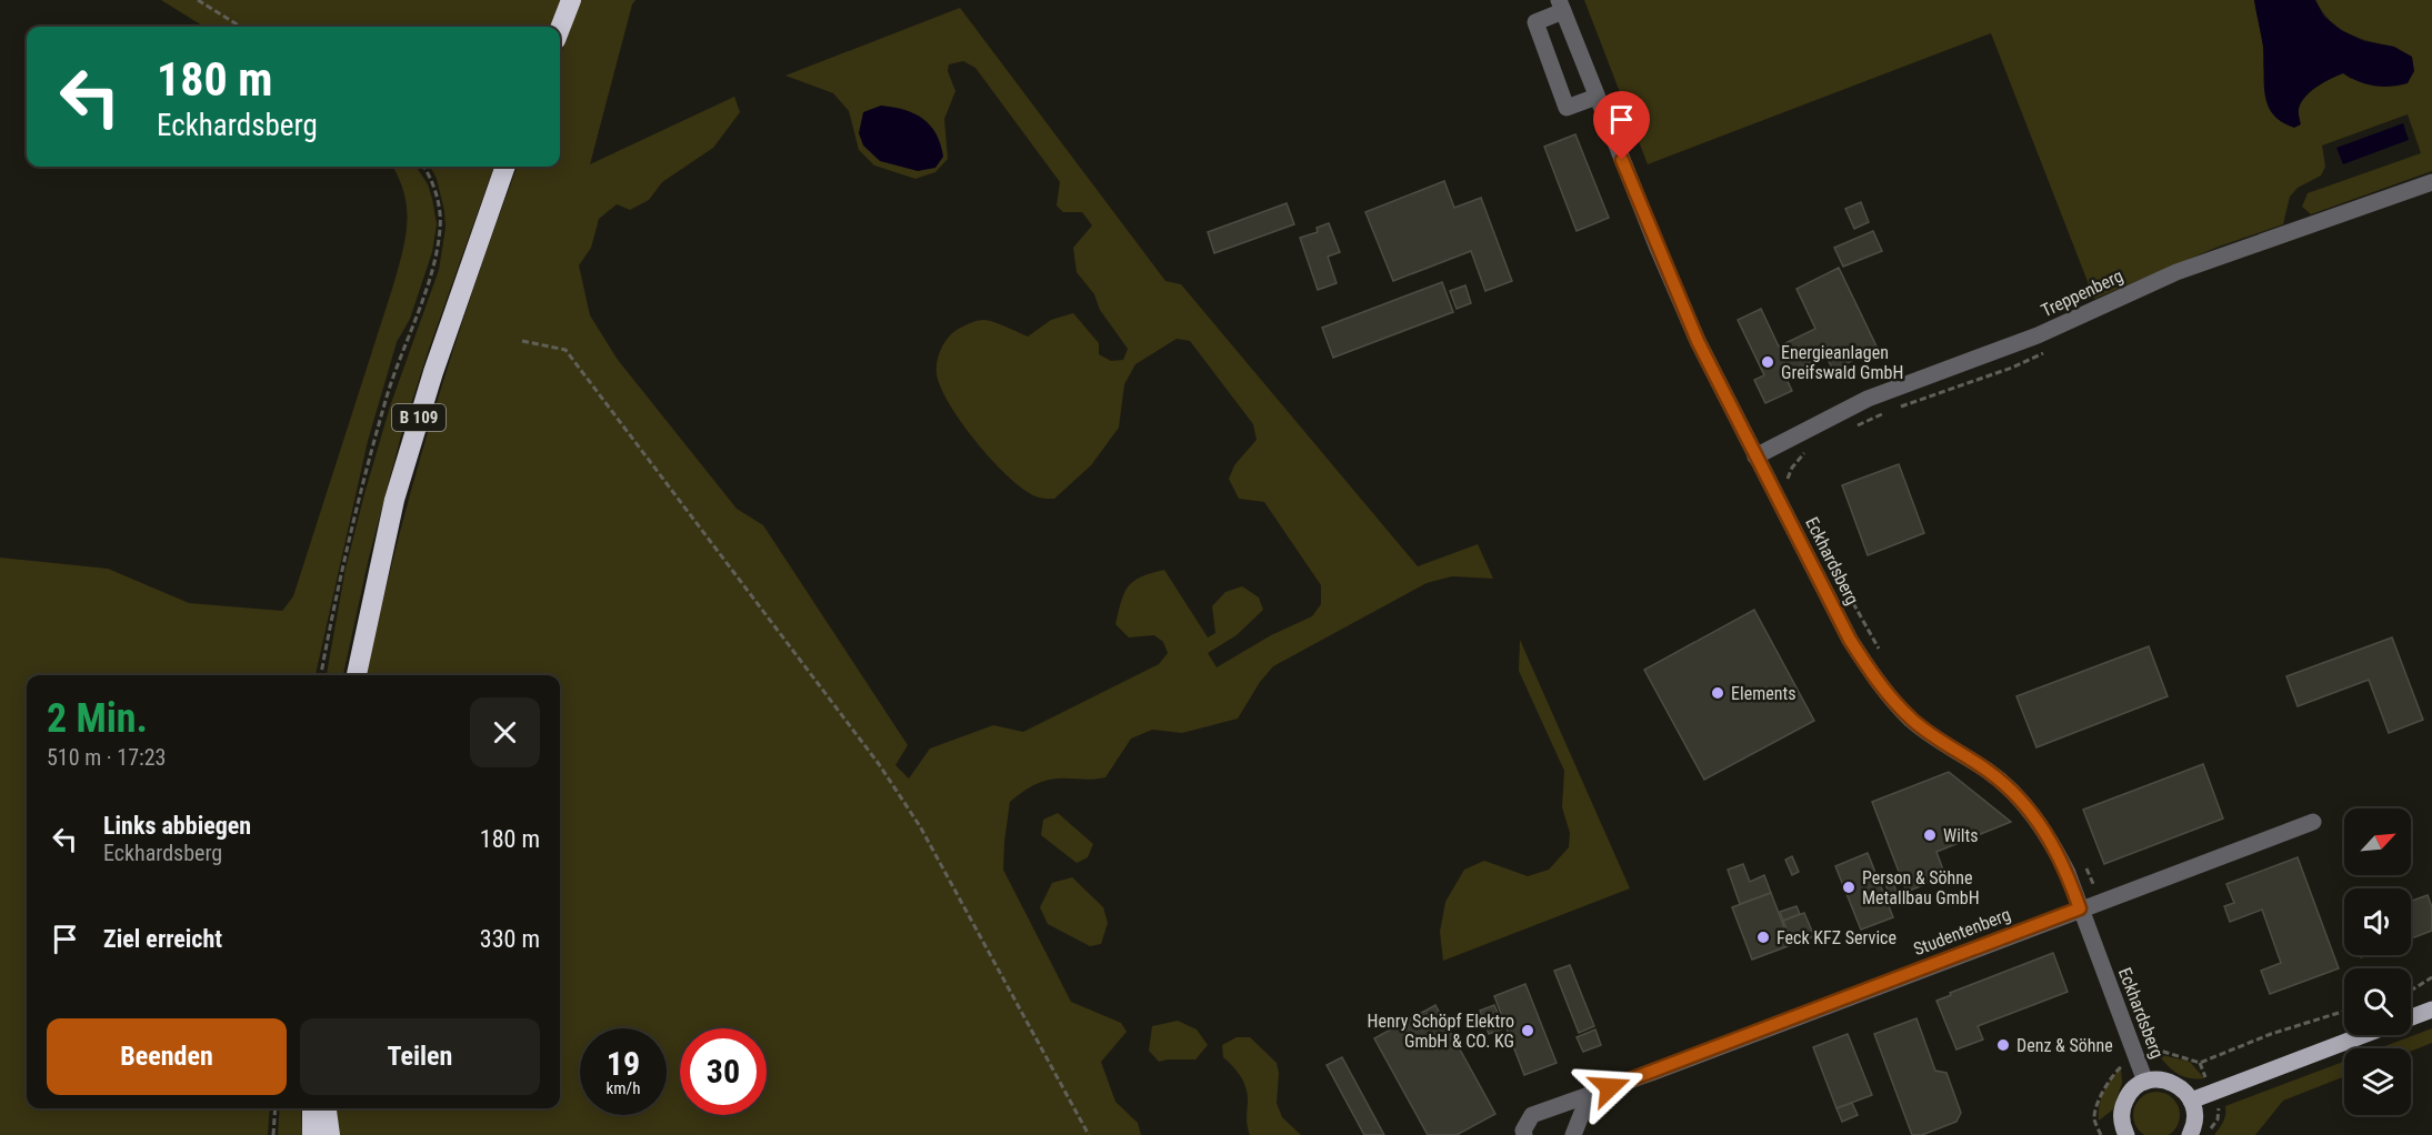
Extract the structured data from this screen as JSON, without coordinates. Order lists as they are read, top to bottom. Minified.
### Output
{"streets":{"highway":["B 109"],"street":["Treppenberg","Eckhardsberg","Studentenberg"]},"crossings":[["Treppenberg","Eckhardsberg"],["Eckhardsberg","Studentenberg"]],"places":["Energieanlagen Greifswald GmbH","Elements","Wilts","Person & Söhne Metallbau GmbH","Feck KFZ Service","Henry Schöpf Elektro GmbH & CO. KG","Denz & Söhne"],"north":"top right","page":{"turn":["180 m","Eckhardsberg"],"heading":["2 Min.","510 m · 17:23"],"list":[{"name":"Links abbiegen","note":"Eckhardsberg","value":"180 m"},{"name":"Ziel erreicht","value":"330 m"}],"buttons":["Beenden","Teilen"],"speed":"19 km/h","limit":"30"}}
